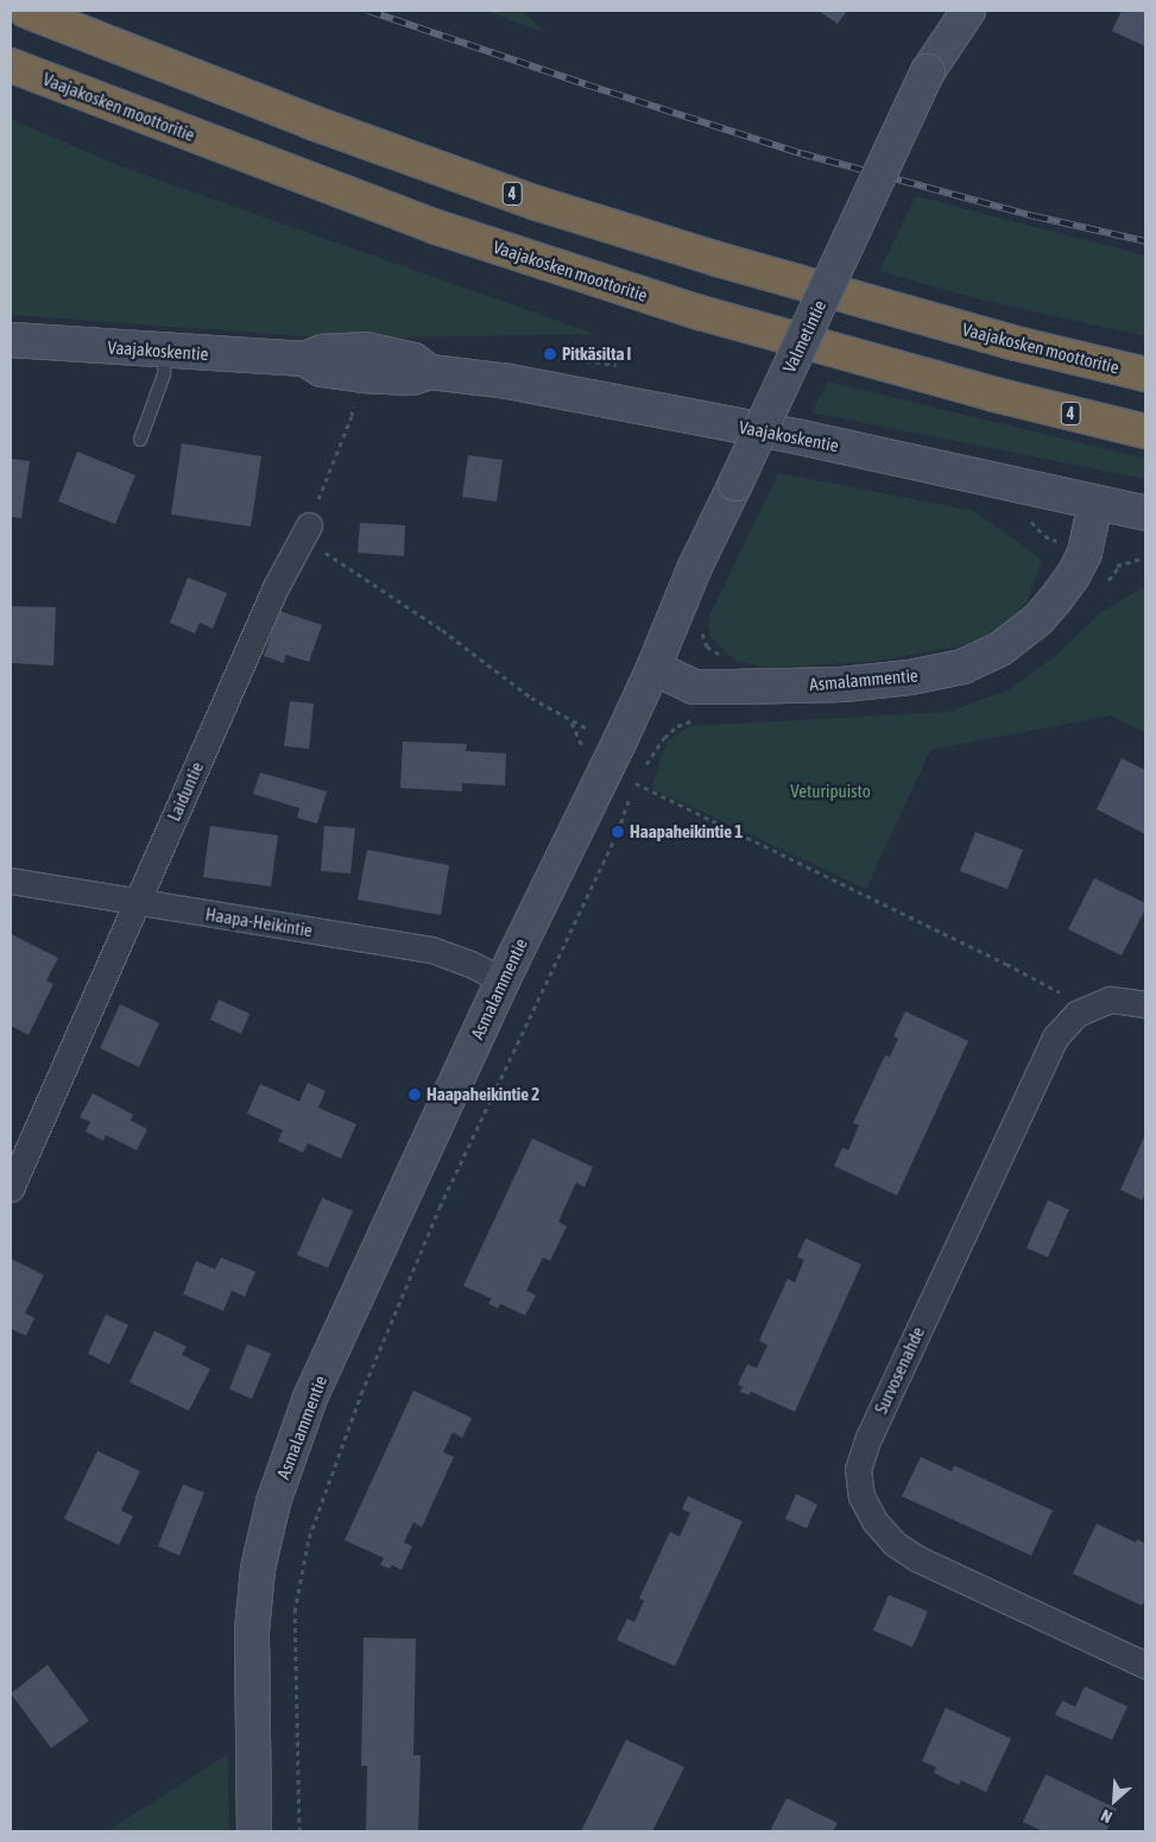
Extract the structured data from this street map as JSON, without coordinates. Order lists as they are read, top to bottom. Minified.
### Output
{"streets":{"highway":["Vaajakosken moottoritie","4"],"street":["Valmetintie","Vaajakoskentie","Asmalammentie","Laiduntie","Haapa-Heikintie","Survosenahde"]},"crossings":[["Valmetintie","Asmalammentie"],["Vaajakoskentie","Asmalammentie"],["Asmalammentie","Haapa-Heikintie"],["Laiduntie","Haapa-Heikintie"]],"parks":["Veturipuisto"],"places":["Pitkäsilta I","Haapaheikintie 1","Haapaheikintie 2"],"north":"bottom left"}
